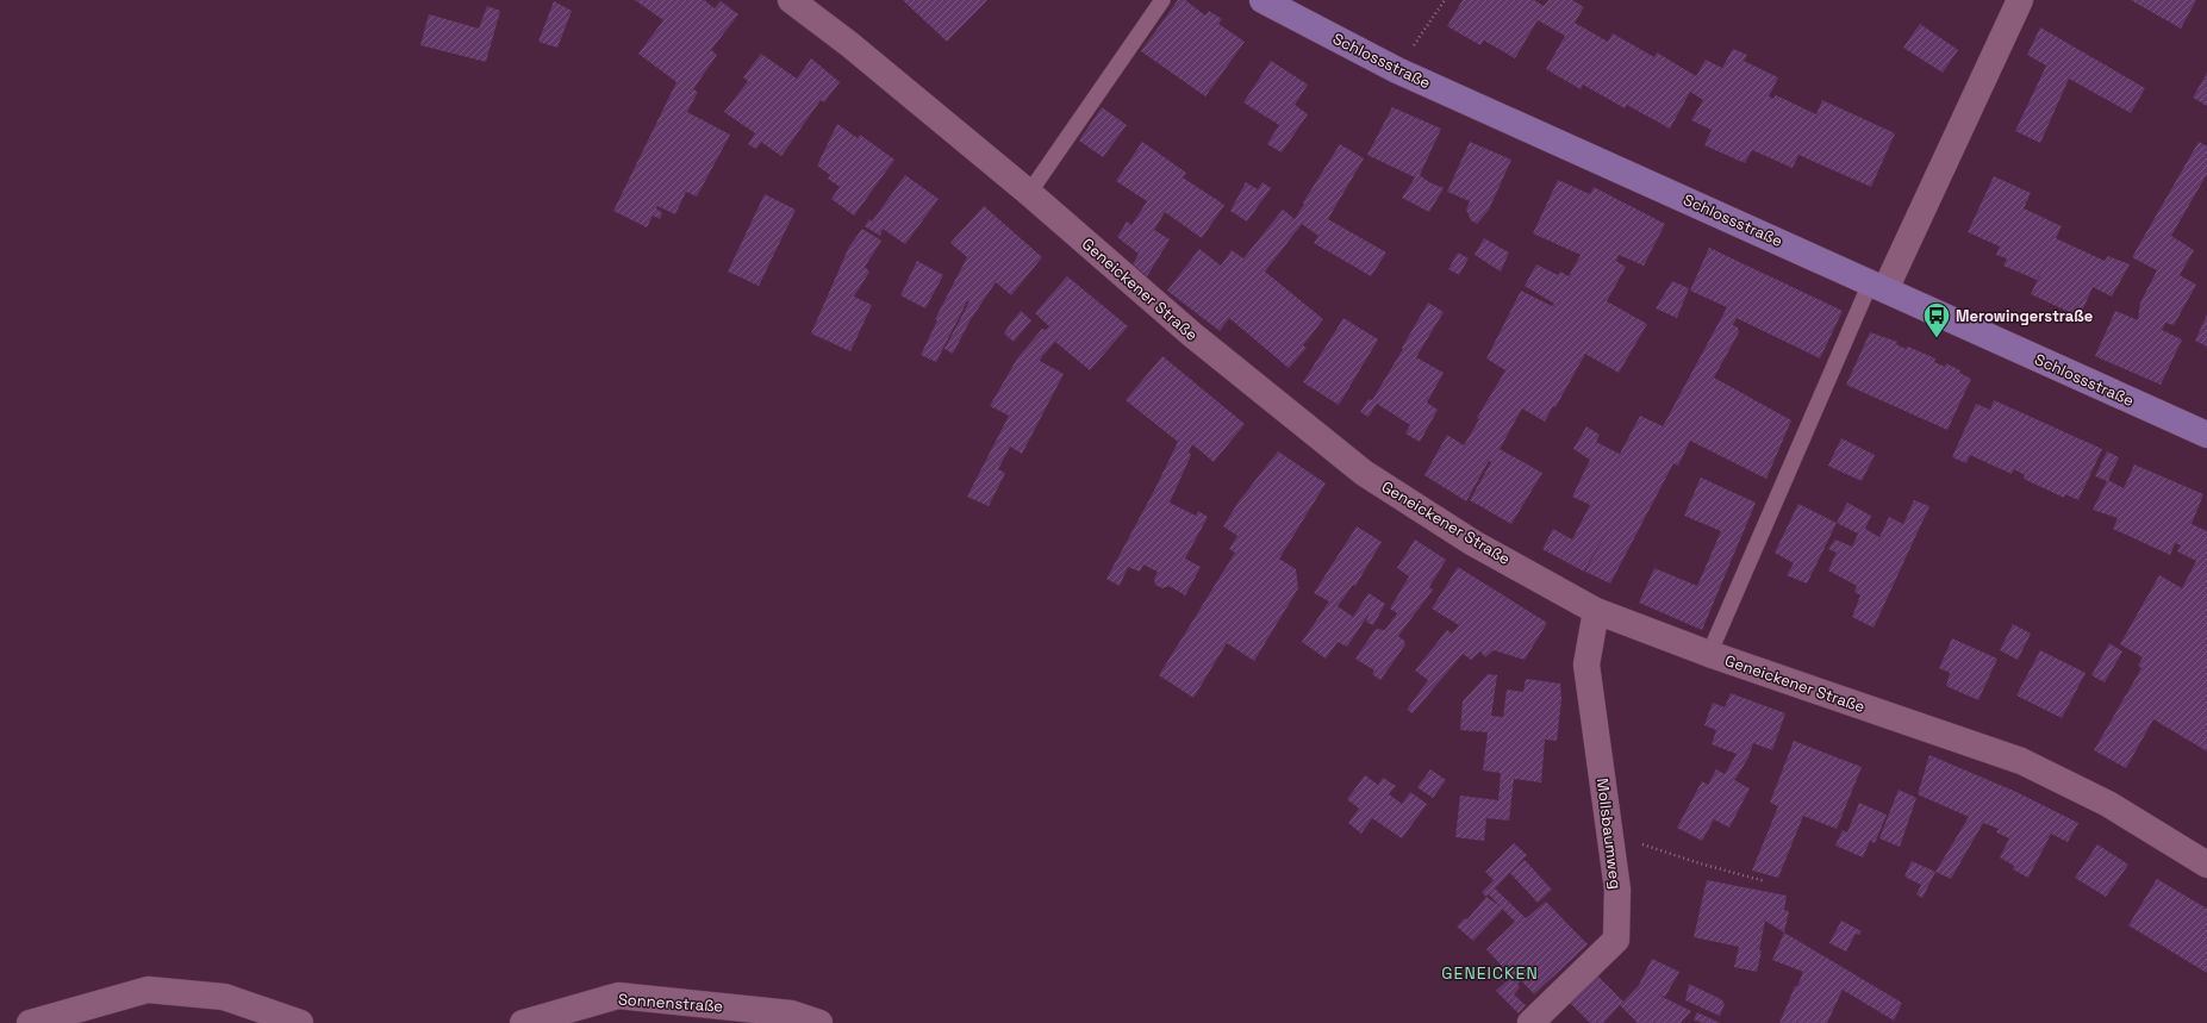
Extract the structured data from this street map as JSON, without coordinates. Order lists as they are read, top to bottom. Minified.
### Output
{"streets":{"street":["Schlossstraße","Geneickener Straße","Mollsbaumweg","Sonnenstraße"]},"crossings":[["Geneickener Straße","Mollsbaumweg"]],"districts":["GENEICKEN"],"places":{"bus stop":["Merowingerstraße"]}}
